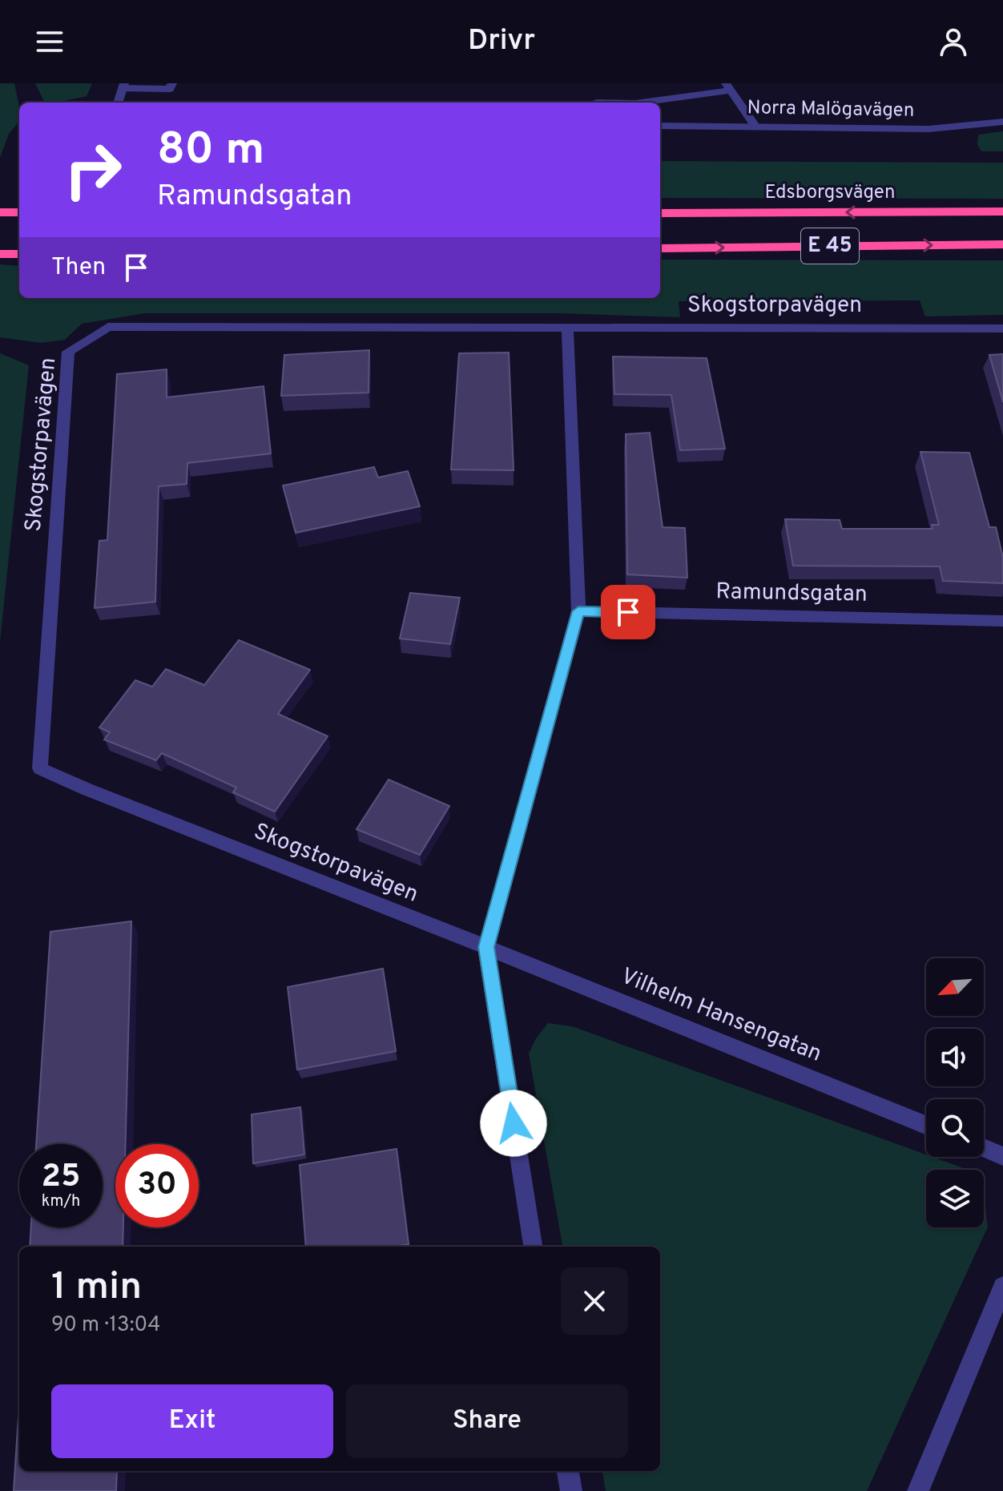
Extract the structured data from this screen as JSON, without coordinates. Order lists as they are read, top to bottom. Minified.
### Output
{"streets":{"highway":["Edsborgsvägen","E 45"],"street":["Norra Malögavägen","Skogstorpavägen","Ramundsgatan","Vilhelm Hansengatan"]},"crossings":[["Skogstorpavägen","Vilhelm Hansengatan"]],"north":"bottom left","page":{"header":"Drivr","turn":["80 m","Ramundsgatan"],"then":"Then","speed":"25 km/h","limit":"30","heading":["1 min","90 m · 13:04"],"buttons":["Exit","Share"]}}
